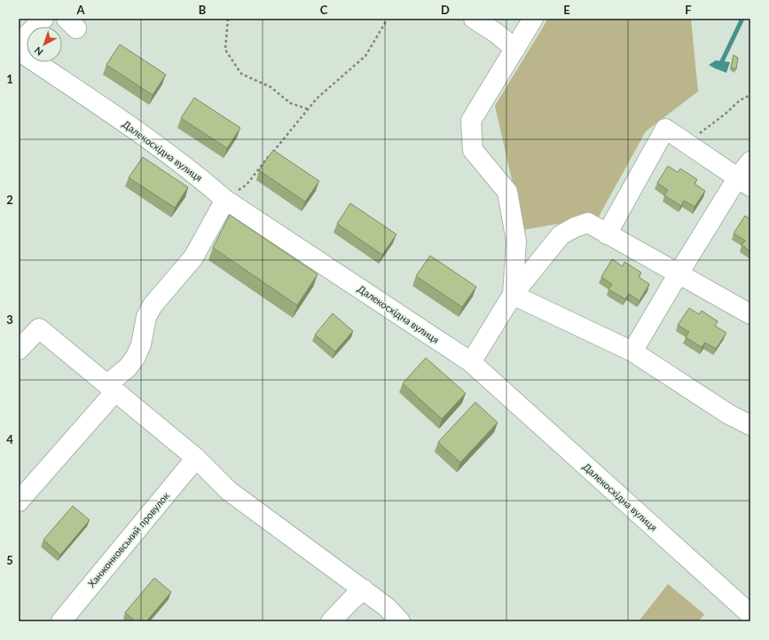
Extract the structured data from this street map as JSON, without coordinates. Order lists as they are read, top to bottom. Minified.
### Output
{"streets":{"street":["Далекосхідна вулиця","Ханжонковський провулок"]},"north":"bottom left","grid":{"columns":["A","B","C","D","E","F"],"rows":["1","2","3","4","5"]}}
